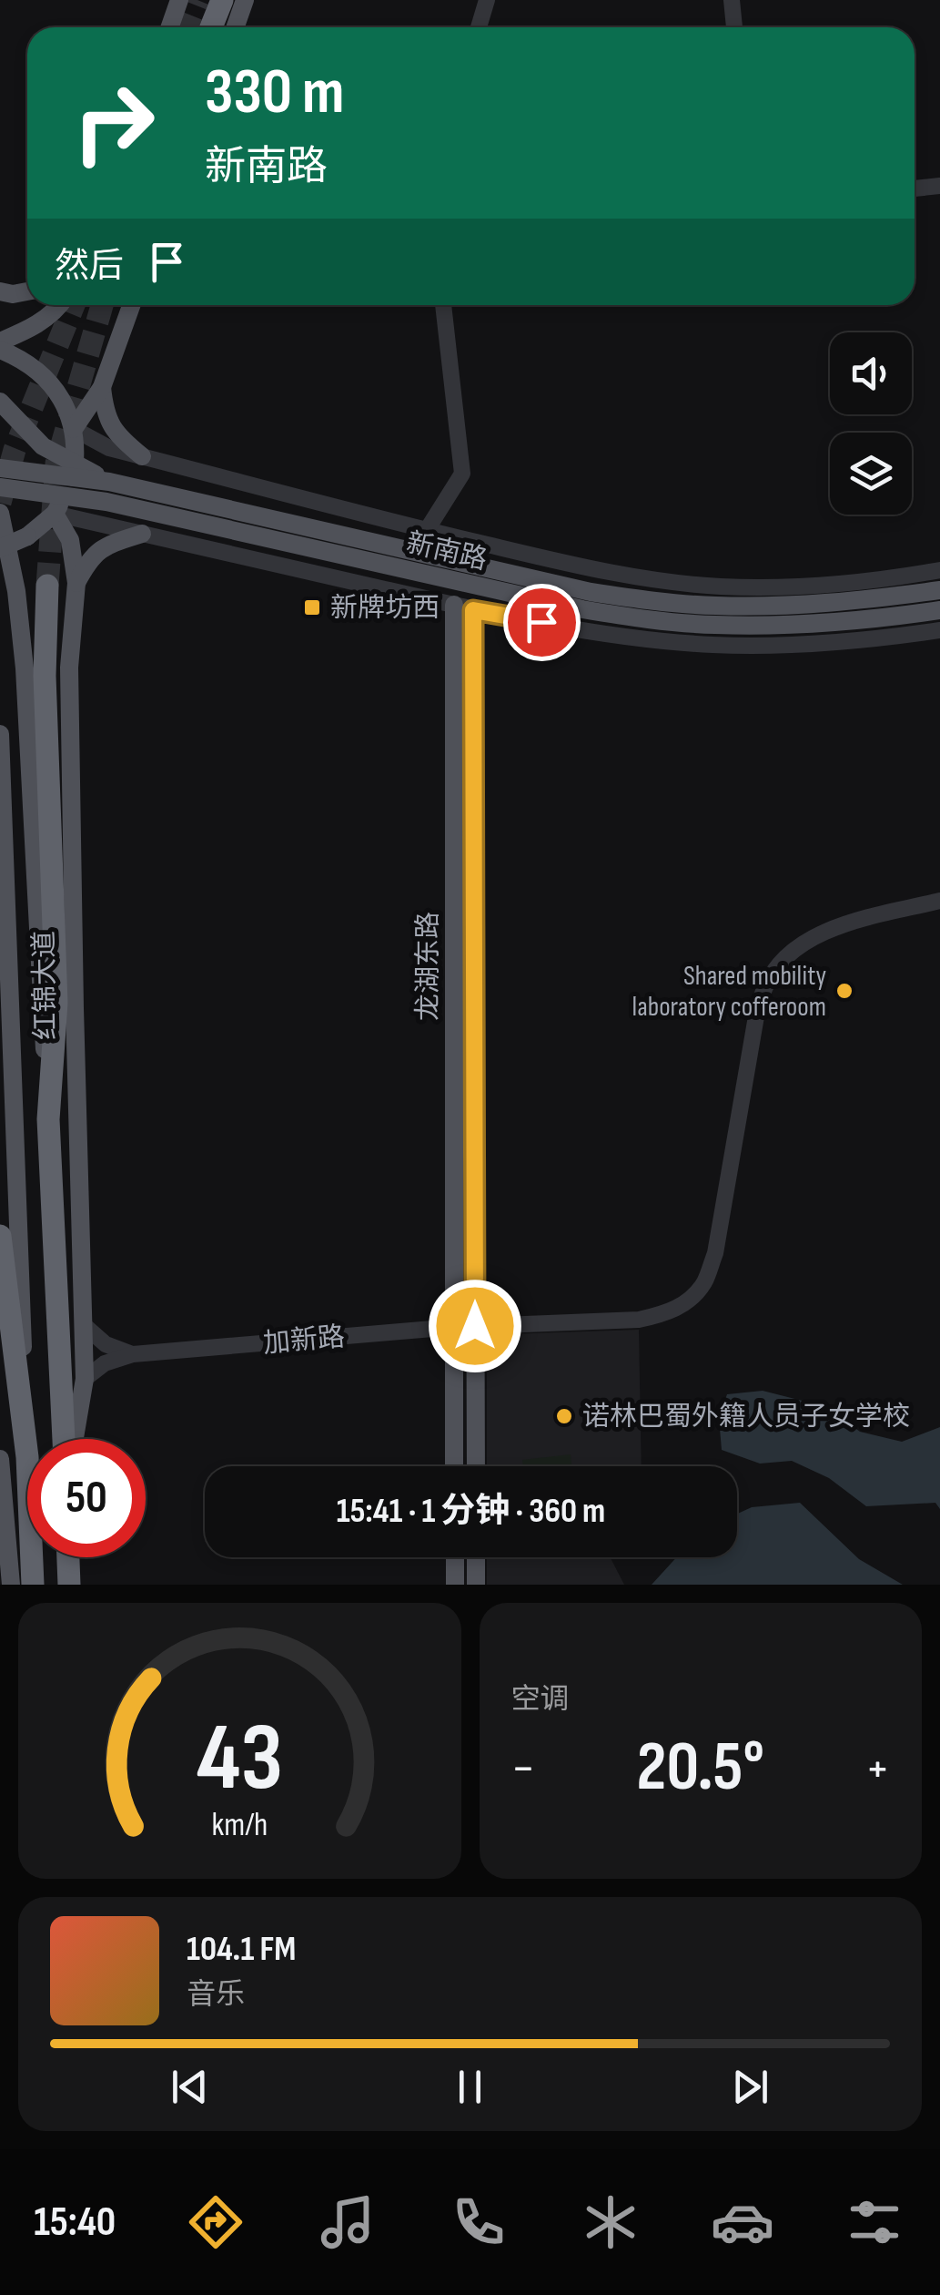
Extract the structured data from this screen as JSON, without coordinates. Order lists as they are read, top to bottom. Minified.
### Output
{"streets":{"highway":["红锦大道"],"main road":["新南路","龙湖东路"],"street":["加新路"]},"crossings":[["新南路","龙湖东路"],["新南路","红锦大道"],["龙湖东路","加新路"]],"places":{"transit":["新牌坊西"],"other":["Shared mobility laboratory cofferoom","诺林巴蜀外籍人员子女学校"]},"page":{"turn":["330 m","新南路"],"then":"然后","limit":"50","trip":"15:41 · 1 分钟 · 360 m","tile":"空调","heat":["−","20.5°","+"],"song":["104.1 FM","音乐"],"tabs":"15:40","gauge":["43","km/h"]}}
